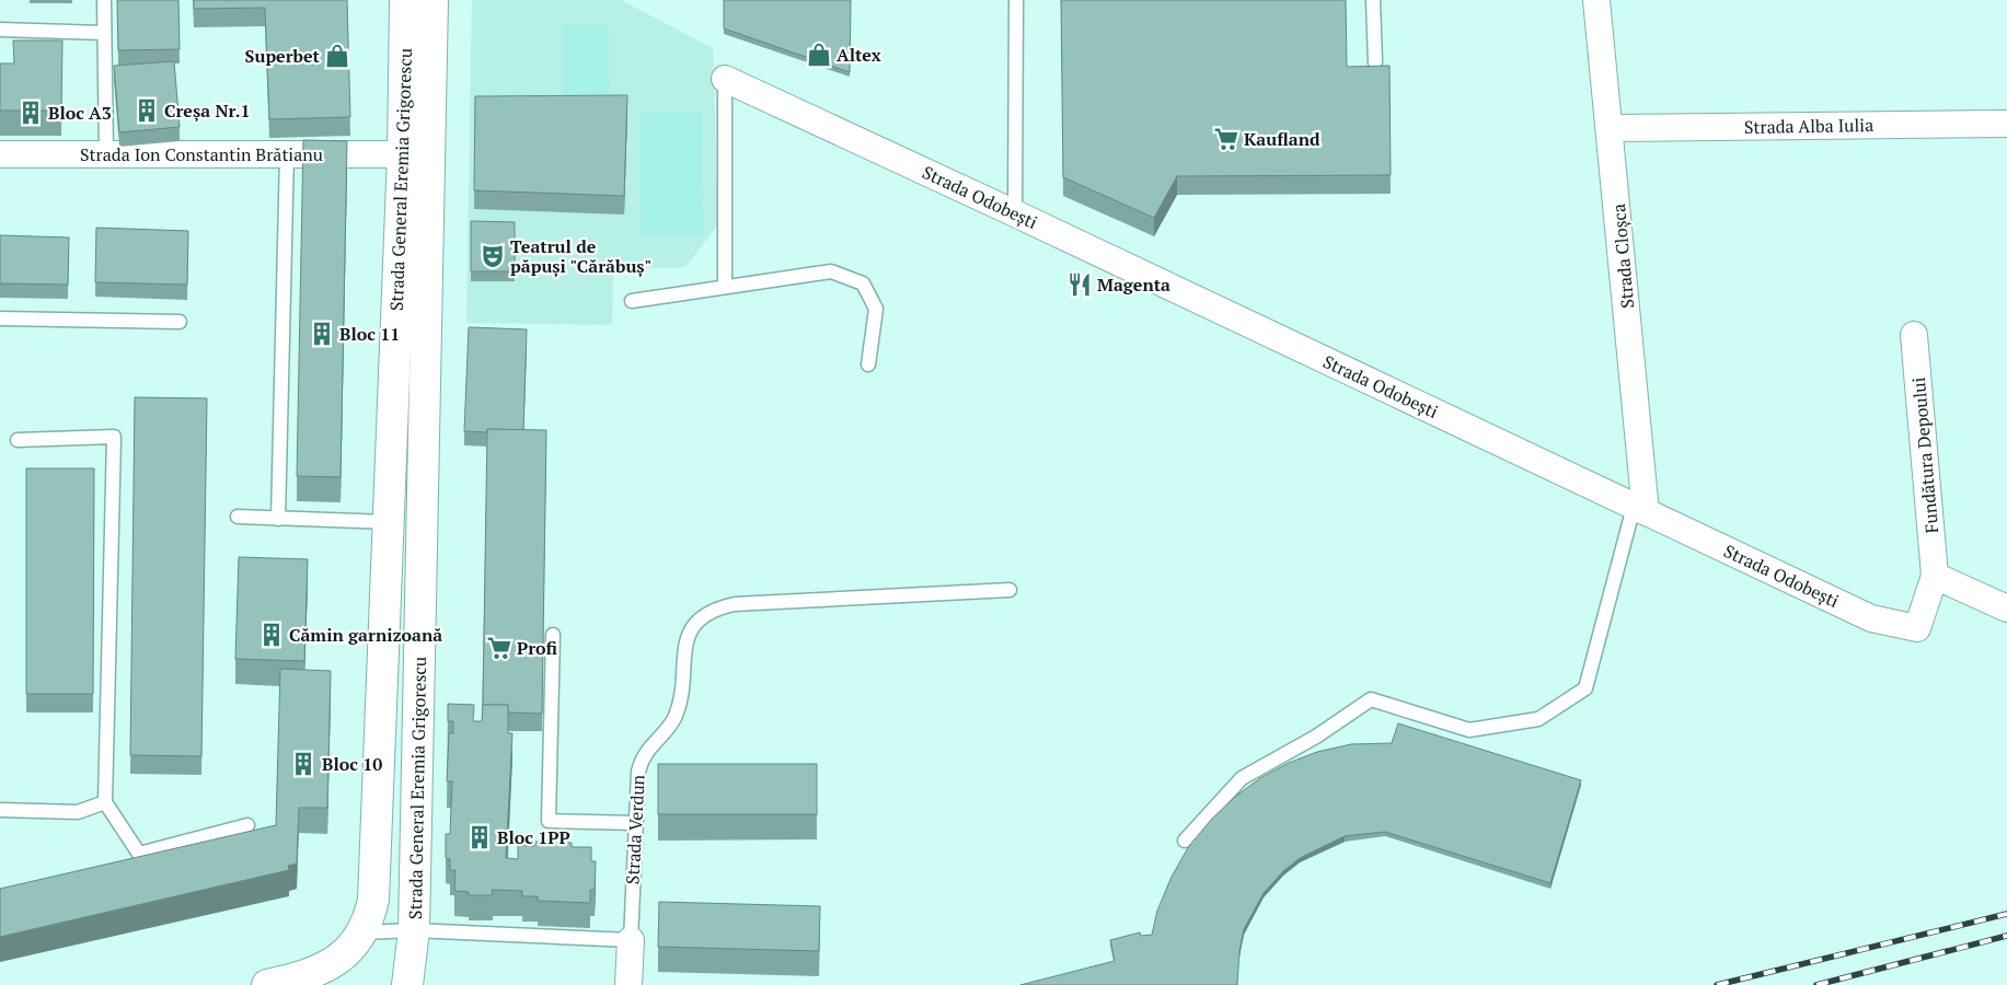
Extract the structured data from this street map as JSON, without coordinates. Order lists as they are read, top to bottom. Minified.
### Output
{"streets":{"street":["Strada Alba Iulia","Strada Ion Constantin Brătianu","Strada General Eremia Grigorescu","Strada Odobești","Strada Cloșca","Fundătura Depoului"],"lane":["Strada Verdun"]},"crossings":[["Strada Alba Iulia","Strada Cloșca"],["Strada Ion Constantin Brătianu","Strada General Eremia Grigorescu"],["Strada Odobești","Strada Cloșca"],["Strada Odobești","Fundătura Depoului"]],"places":{"shop":["Altex","Superbet"],"building":["Creșa Nr.1","Bloc A3","Bloc 11","Cămin garnizoană","Bloc 10","Bloc 1PP"],"supermarket":["Kaufland","Profi"],"theatre":["Teatrul de păpuși \"Cărăbuș\""],"restaurant":["Magenta"]}}
